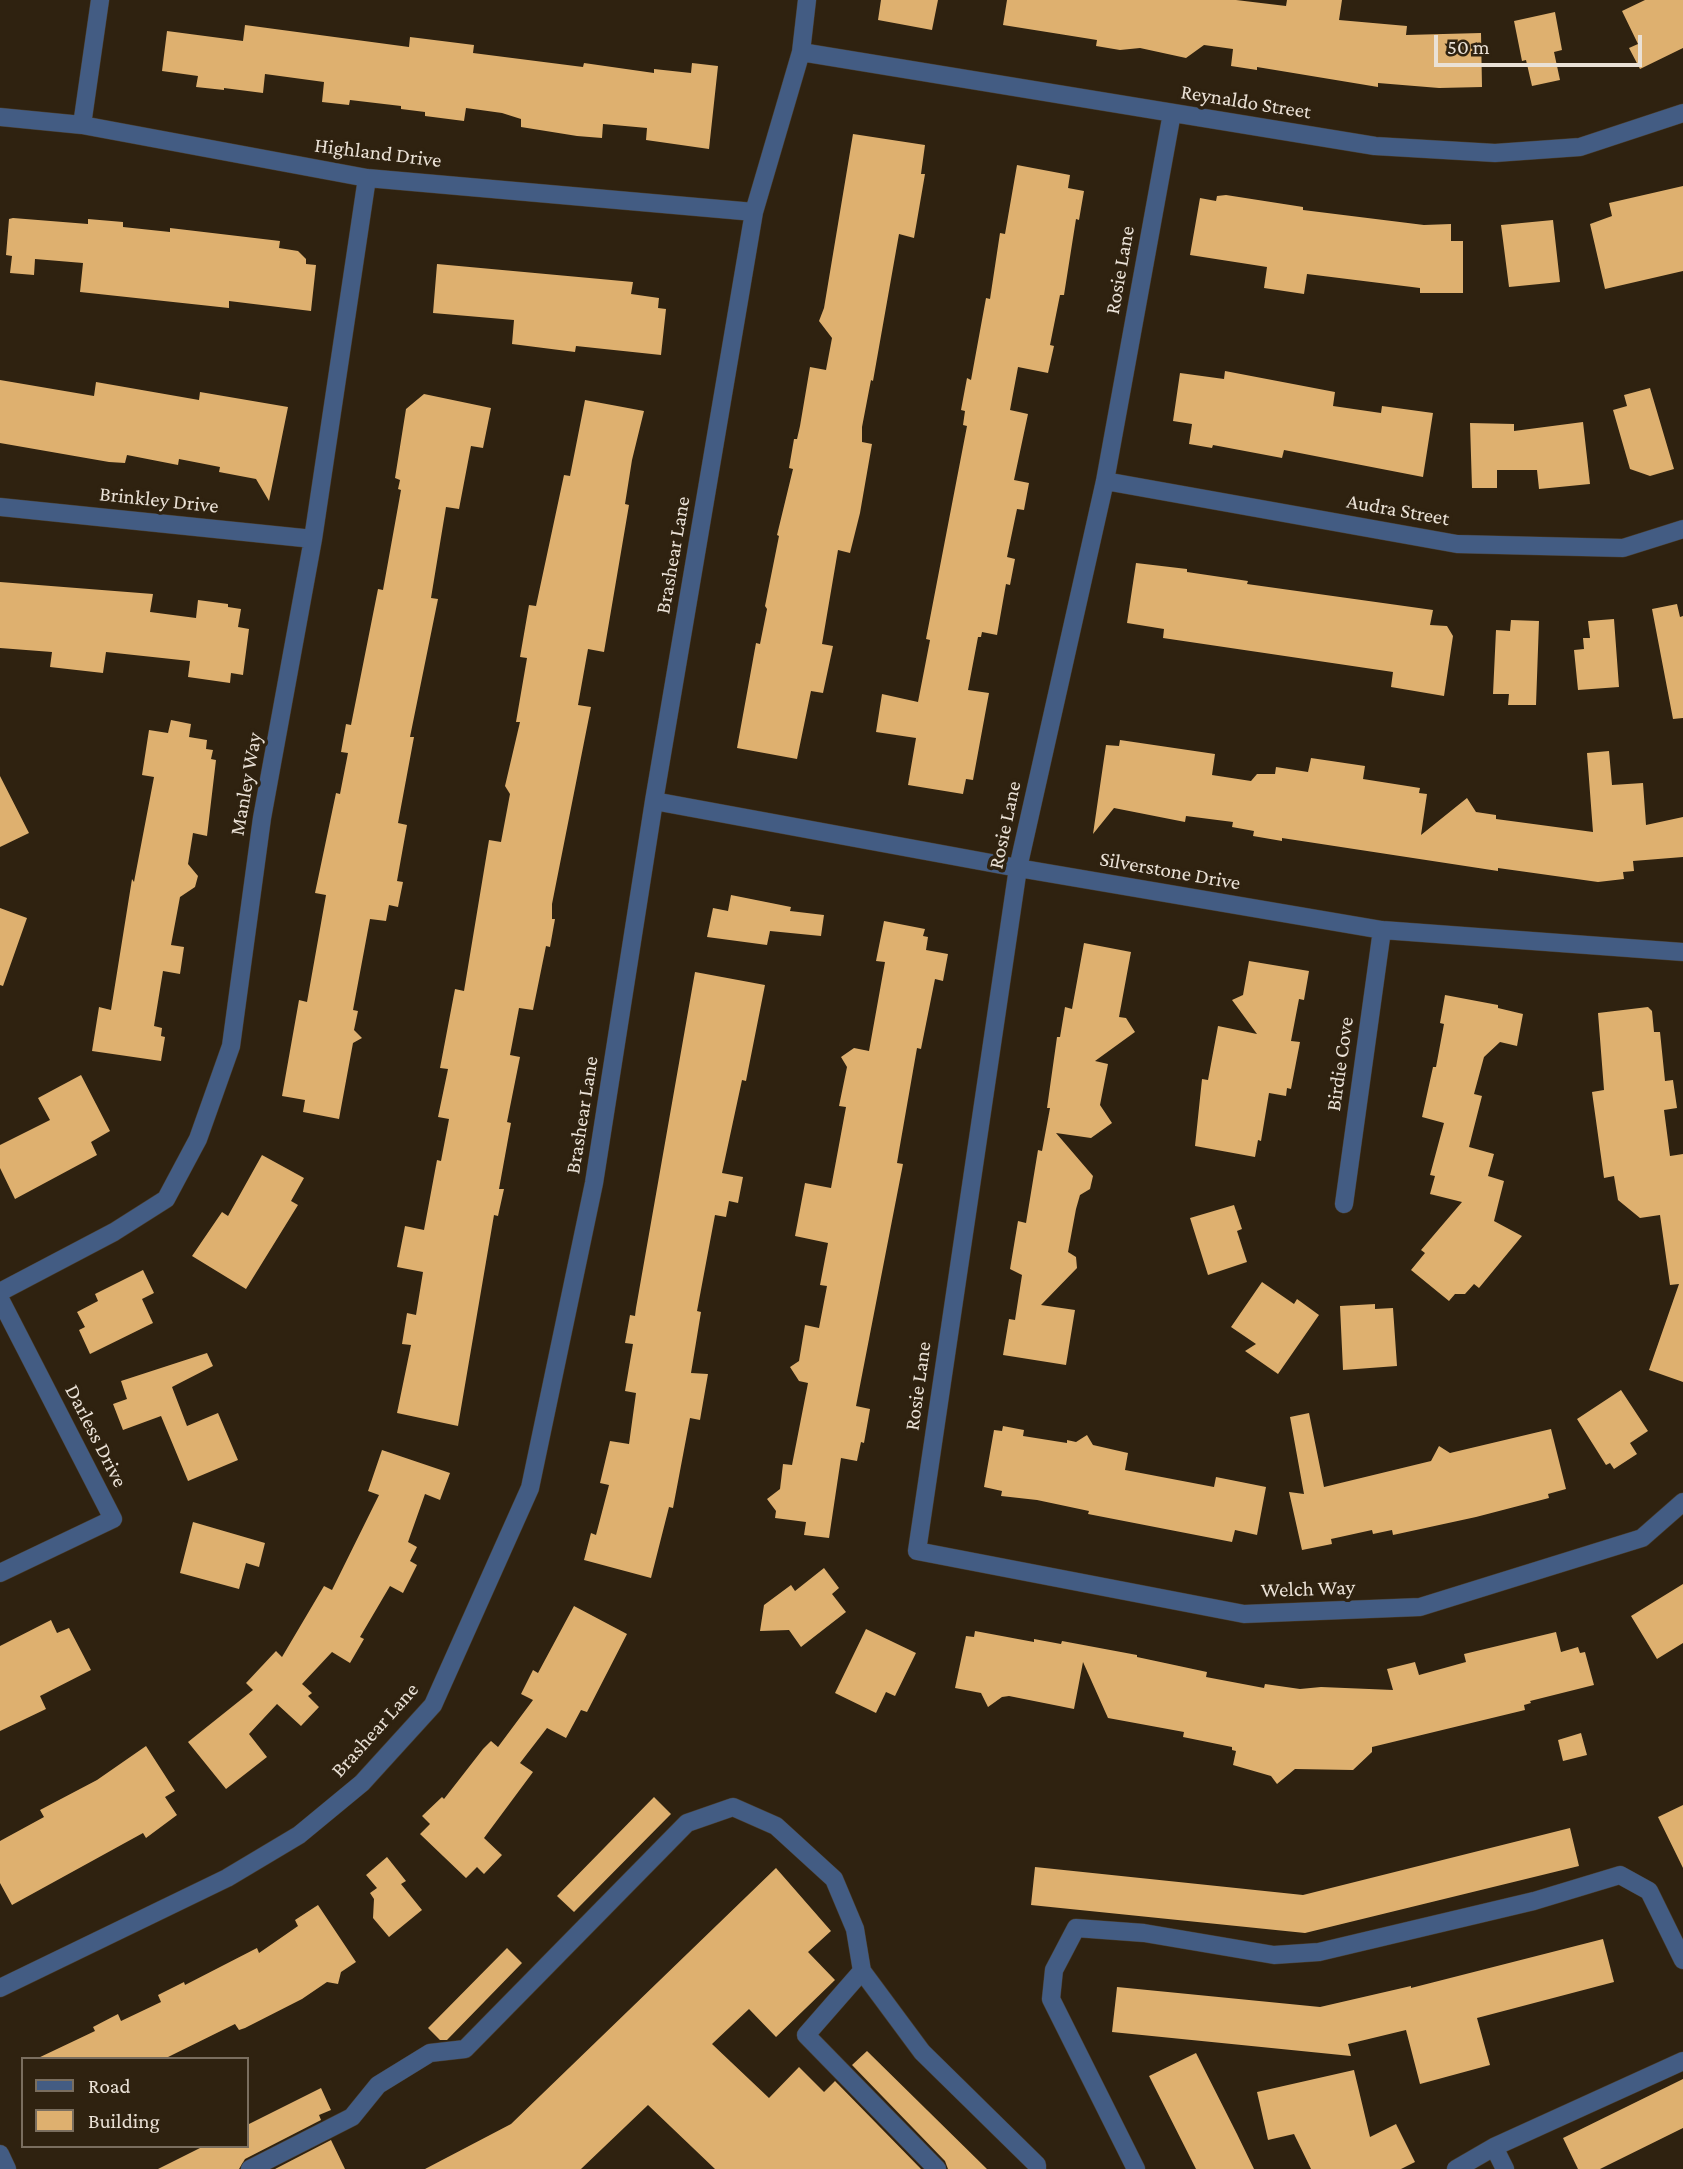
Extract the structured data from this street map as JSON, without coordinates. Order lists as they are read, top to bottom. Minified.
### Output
{"streets":{"street":["Reynaldo Street","Highland Drive","Rosie Lane","Brinkley Drive","Audra Street","Brashear Lane","Manley Way","Silverstone Drive","Birdie Cove","Darless Drive","Welch Way"]},"crossings":[["Reynaldo Street","Rosie Lane"],["Reynaldo Street","Brashear Lane"],["Highland Drive","Brashear Lane"],["Highland Drive","Manley Way"],["Rosie Lane","Audra Street"],["Rosie Lane","Silverstone Drive"],["Rosie Lane","Welch Way"],["Brinkley Drive","Manley Way"],["Brashear Lane","Silverstone Drive"],["Silverstone Drive","Birdie Cove"]],"legend":["Road","Building"],"scale_bar":"50 m"}
